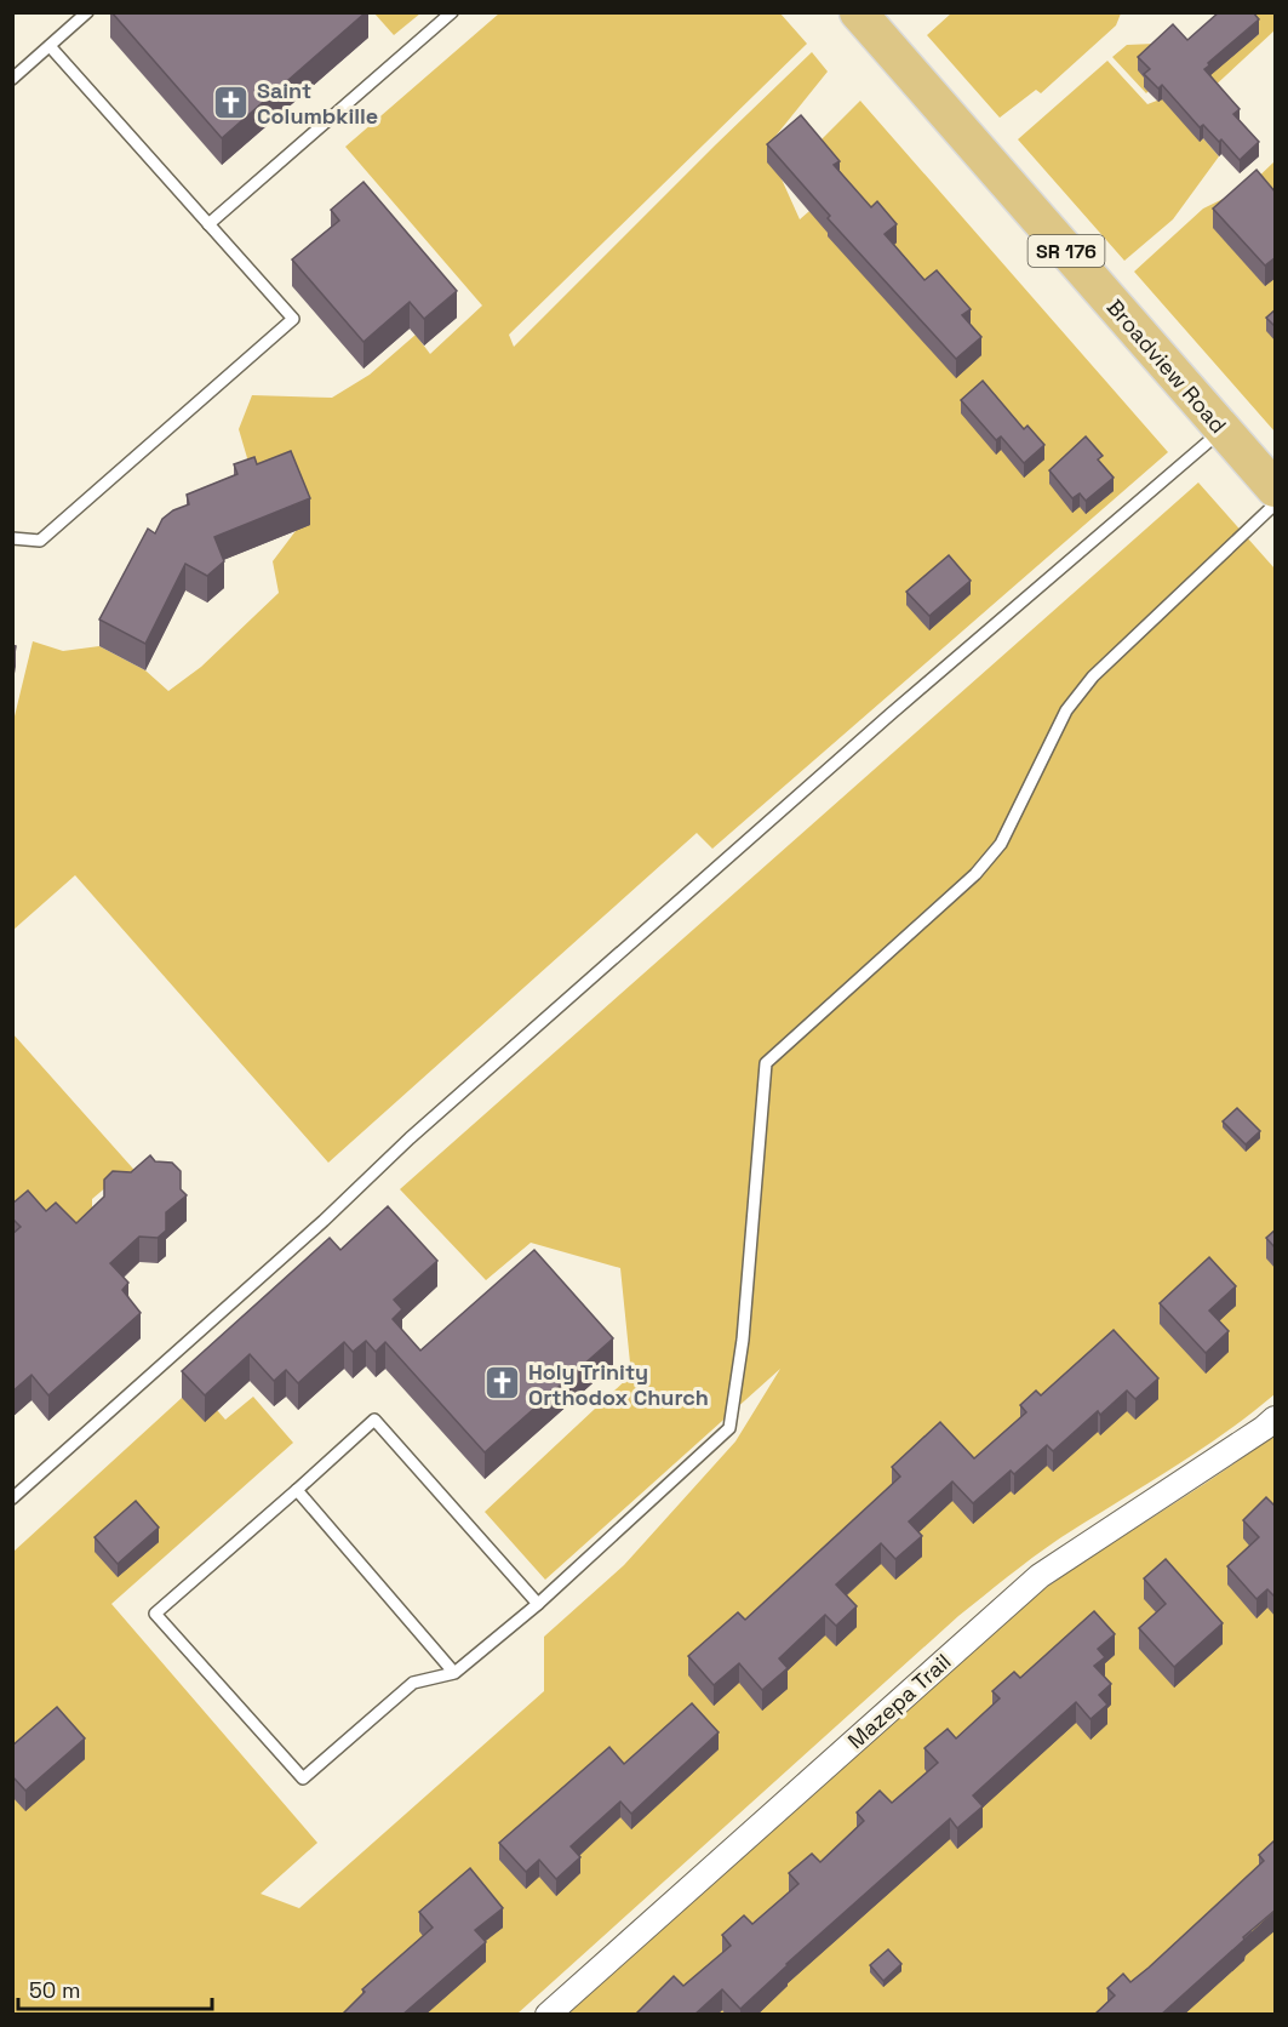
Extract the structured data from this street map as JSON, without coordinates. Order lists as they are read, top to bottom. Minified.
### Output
{"streets":{"main road":["SR 176","Broadview Road"],"street":["Mazepa Trail"]},"places":{"church":["Saint Columbkille","Holy Trinity Orthodox Church"]},"scale_bar":"50 m"}
